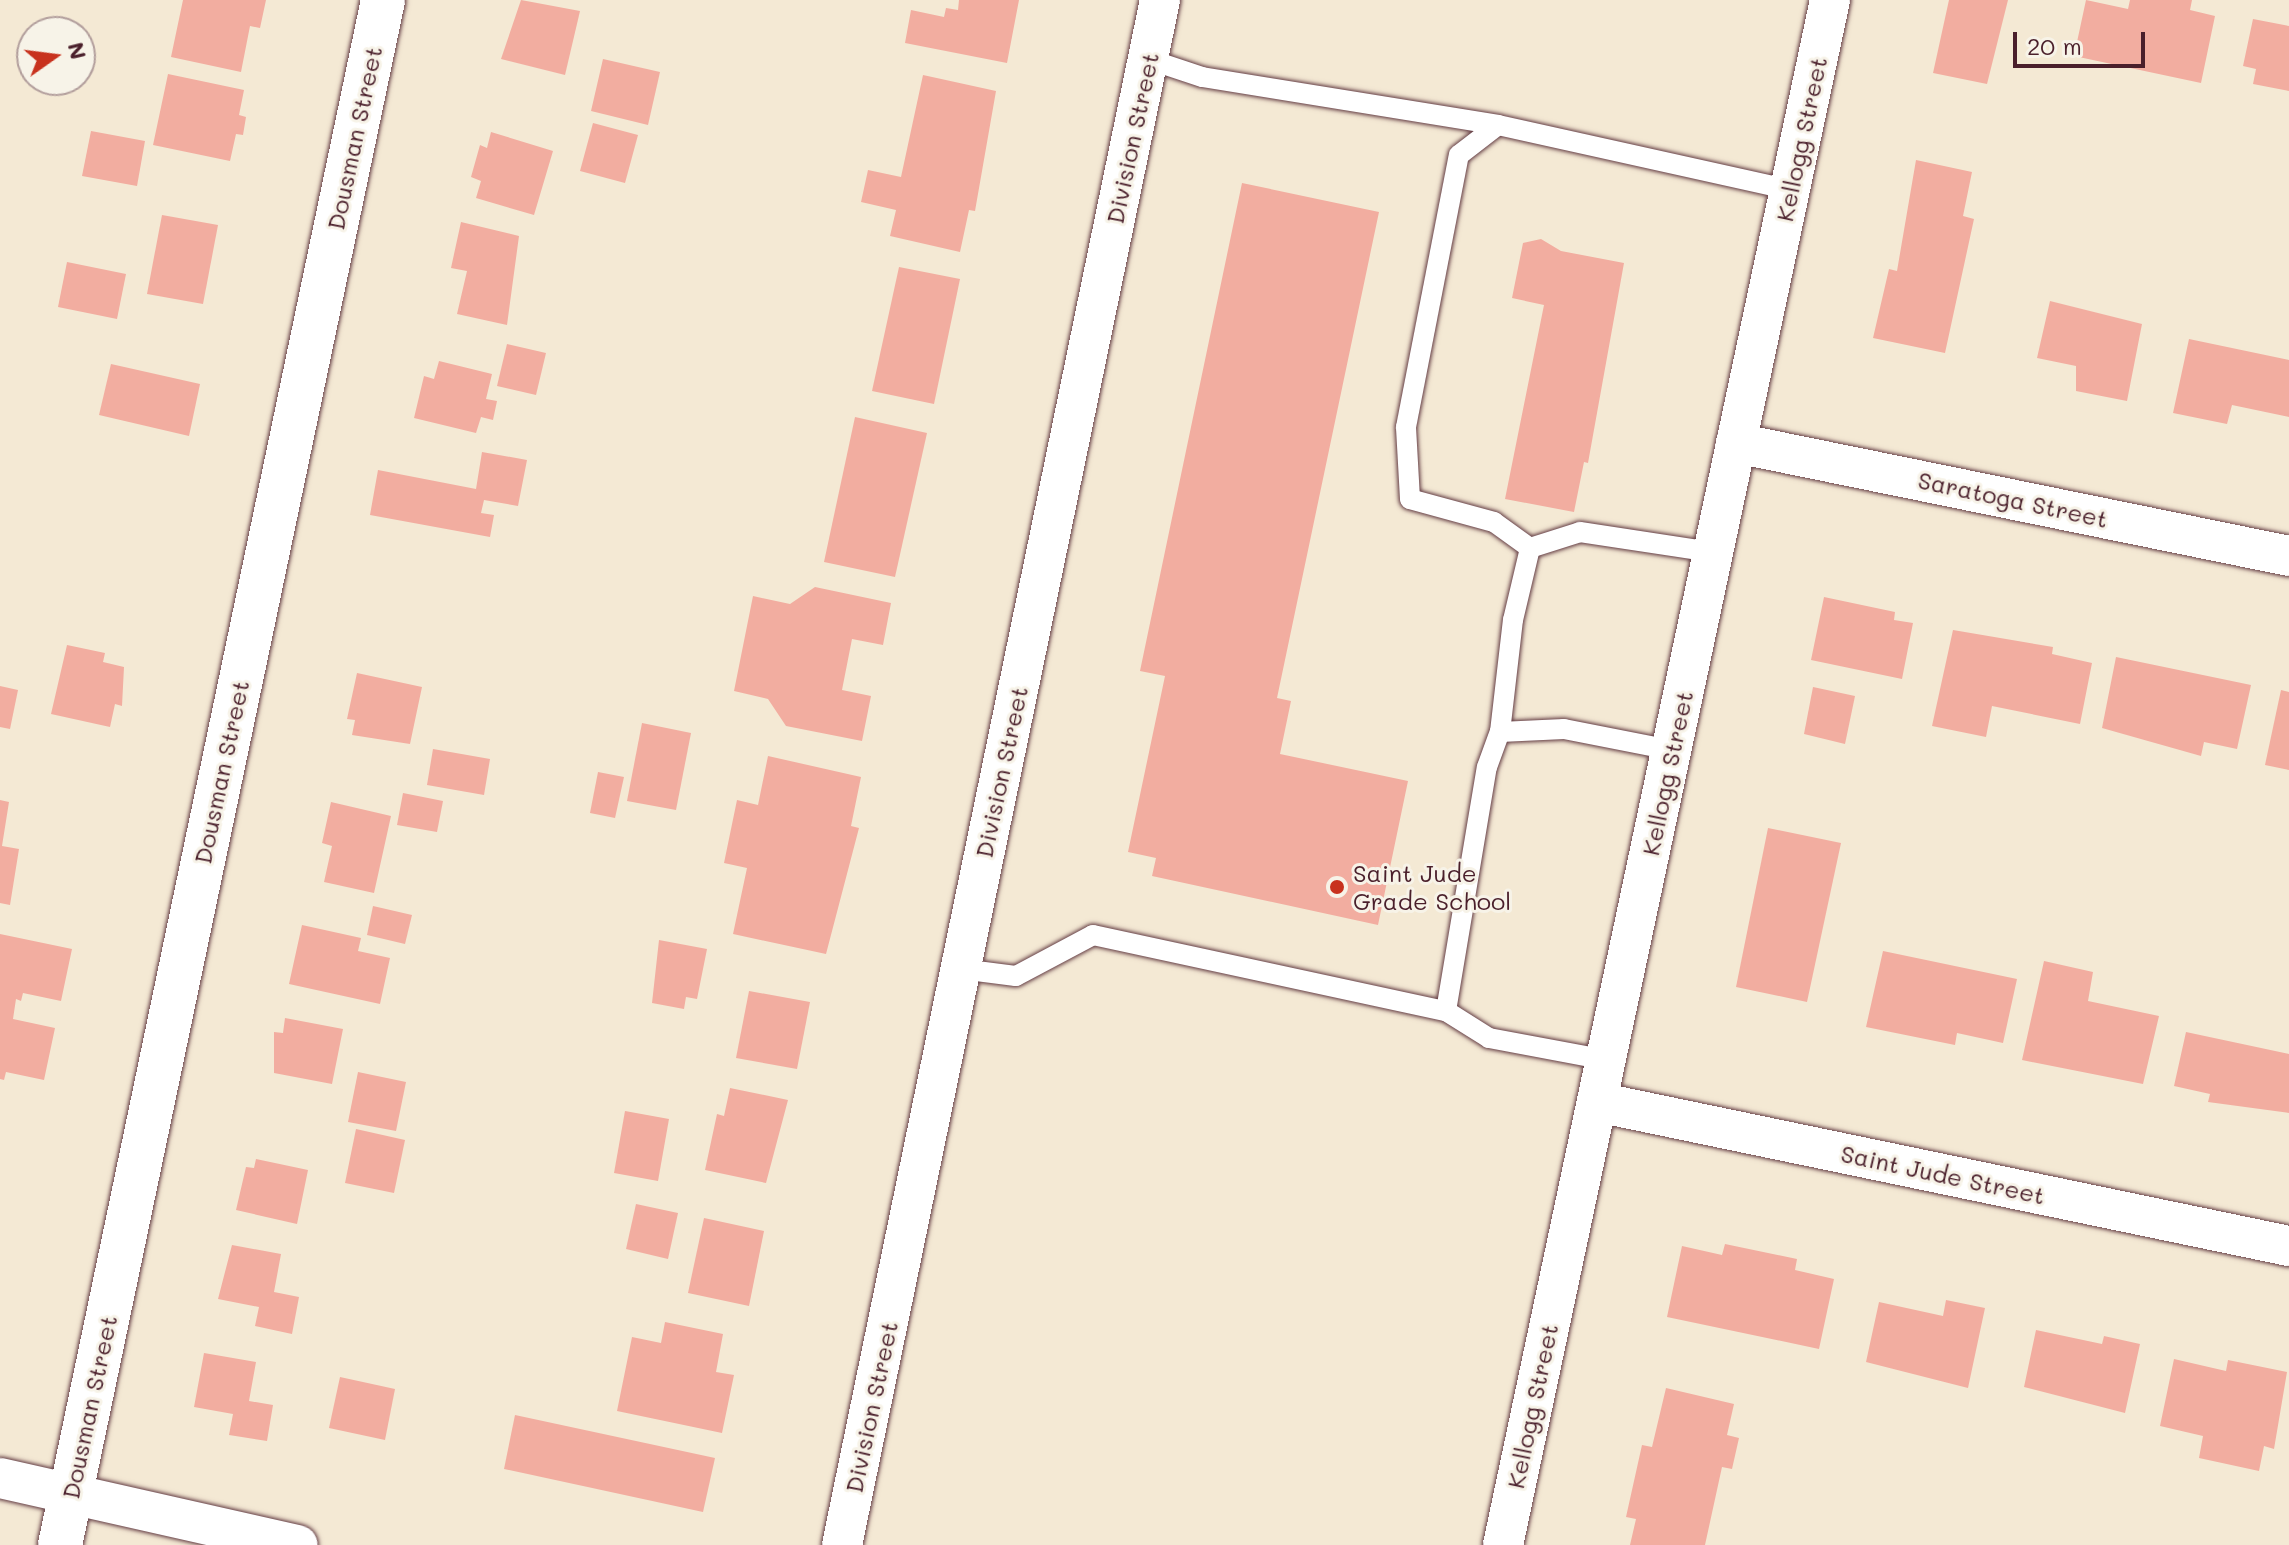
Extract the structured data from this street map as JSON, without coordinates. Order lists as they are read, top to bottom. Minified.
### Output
{"streets":{"street":["Dousman Street","Division Street","Kellogg Street","Saratoga Street","Saint Jude Street"]},"crossings":[["Kellogg Street","Saratoga Street"],["Kellogg Street","Saint Jude Street"]],"places":["Saint Jude Grade School"],"scale_bar":"20 m","north":"right"}
